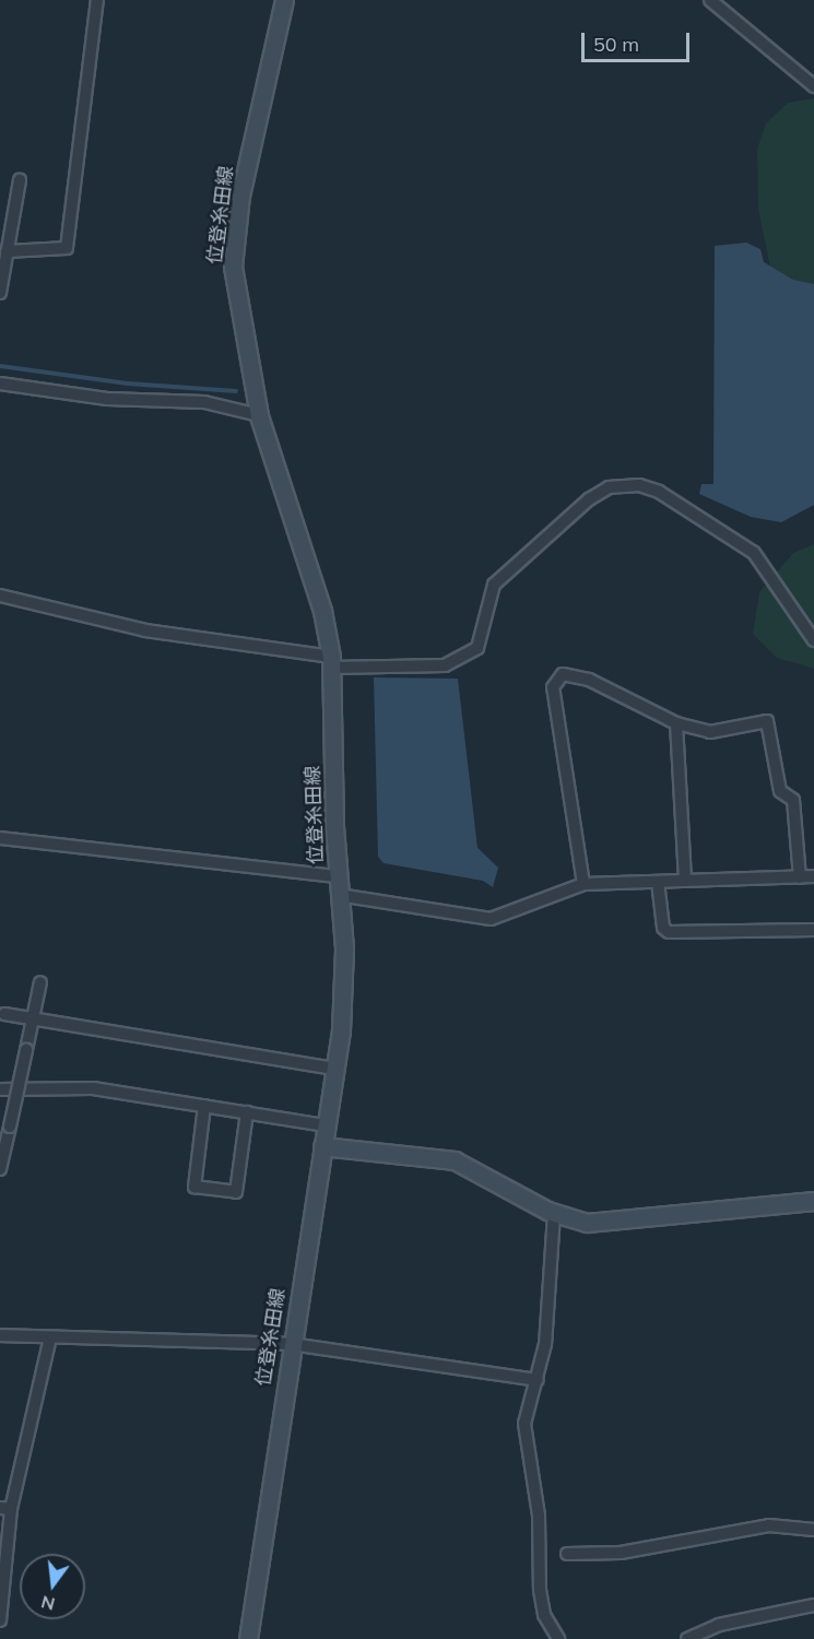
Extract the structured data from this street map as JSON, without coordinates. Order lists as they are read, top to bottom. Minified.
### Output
{"streets":{"main road":["位登糸田線"]},"scale_bar":"50 m","north":"bottom"}
